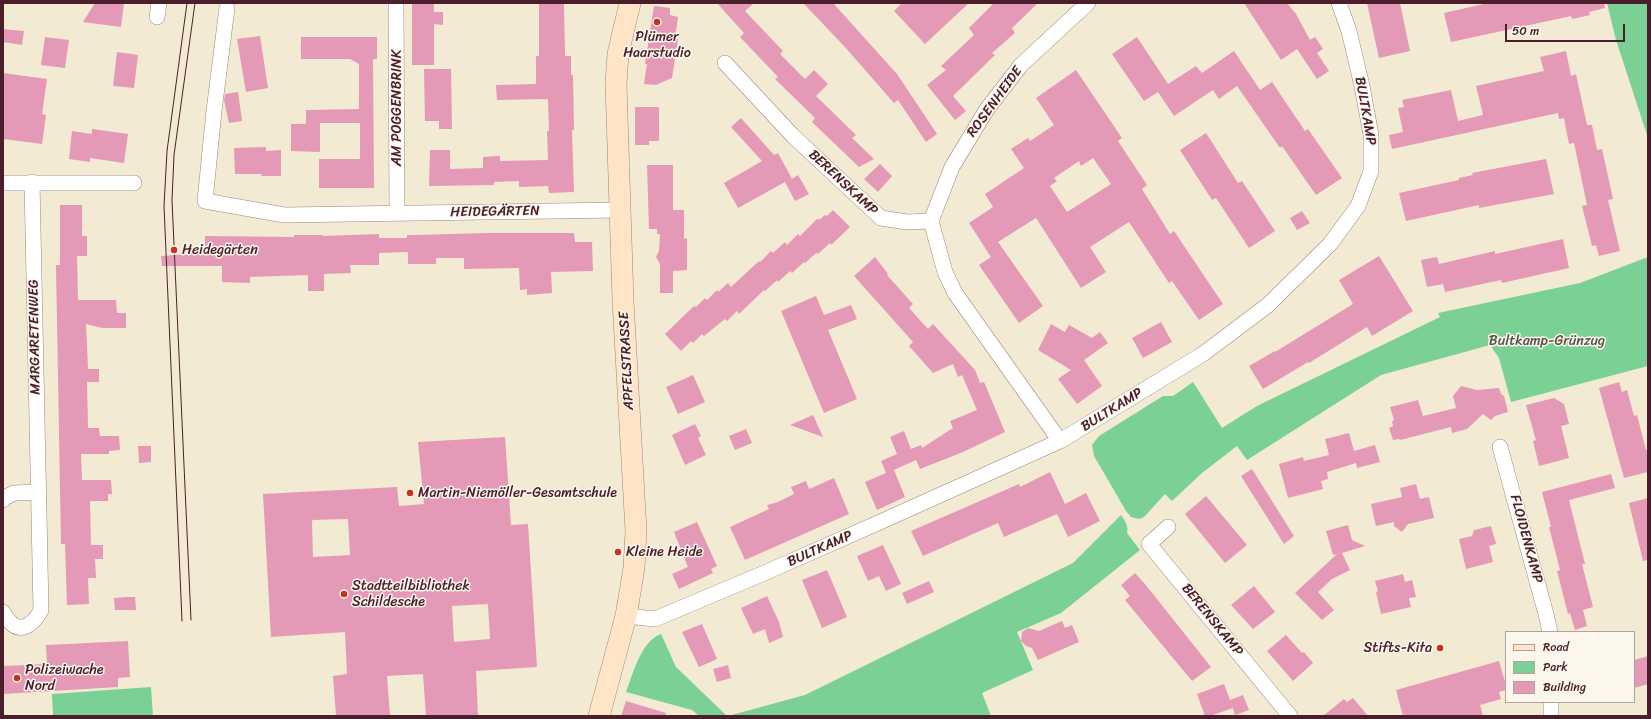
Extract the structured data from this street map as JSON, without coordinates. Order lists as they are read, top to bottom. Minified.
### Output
{"streets":{"street":["ROSENHEIDE","AM POGGENBRINK","BULTKAMP","BERENSKAMP","HEIDEGÄRTEN","MARGARETENWEG","APFELSTRASSE","FLOIDENKAMP"]},"crossings":[["ROSENHEIDE","BERENSKAMP"],["AM POGGENBRINK","HEIDEGÄRTEN"],["BULTKAMP","APFELSTRASSE"],["HEIDEGÄRTEN","APFELSTRASSE"]],"parks":["Bultkamp-Grünzug"],"places":["Plümer Haarstudio","Heidegärten","Martin-Niemöller-Gesamtschule","Kleine Heide","Stadtteilbibliothek Schildesche","Stifts-Kita","Polizeiwache Nord"],"legend":["Road","Park","Building"],"scale_bar":"50 m"}
